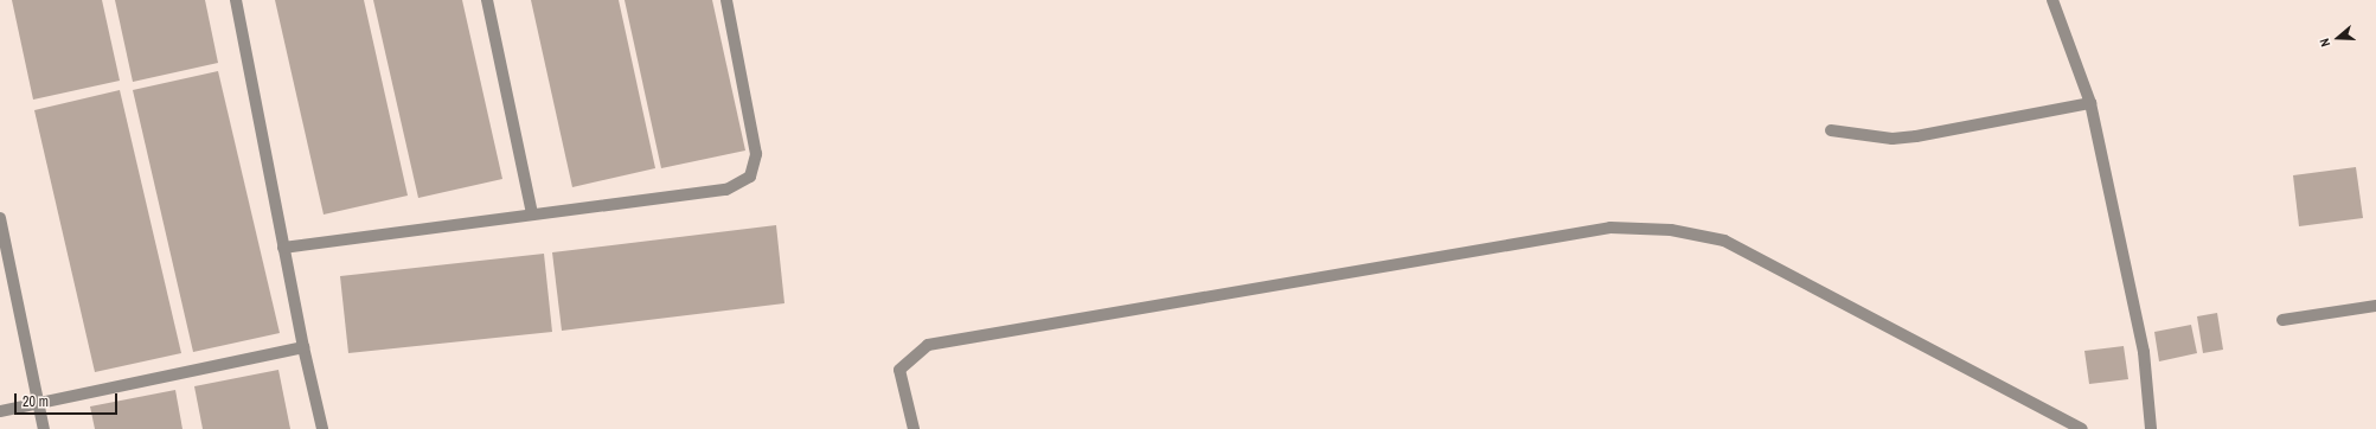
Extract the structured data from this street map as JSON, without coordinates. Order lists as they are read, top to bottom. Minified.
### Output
{"scale_bar":"20 m","north":"left"}
